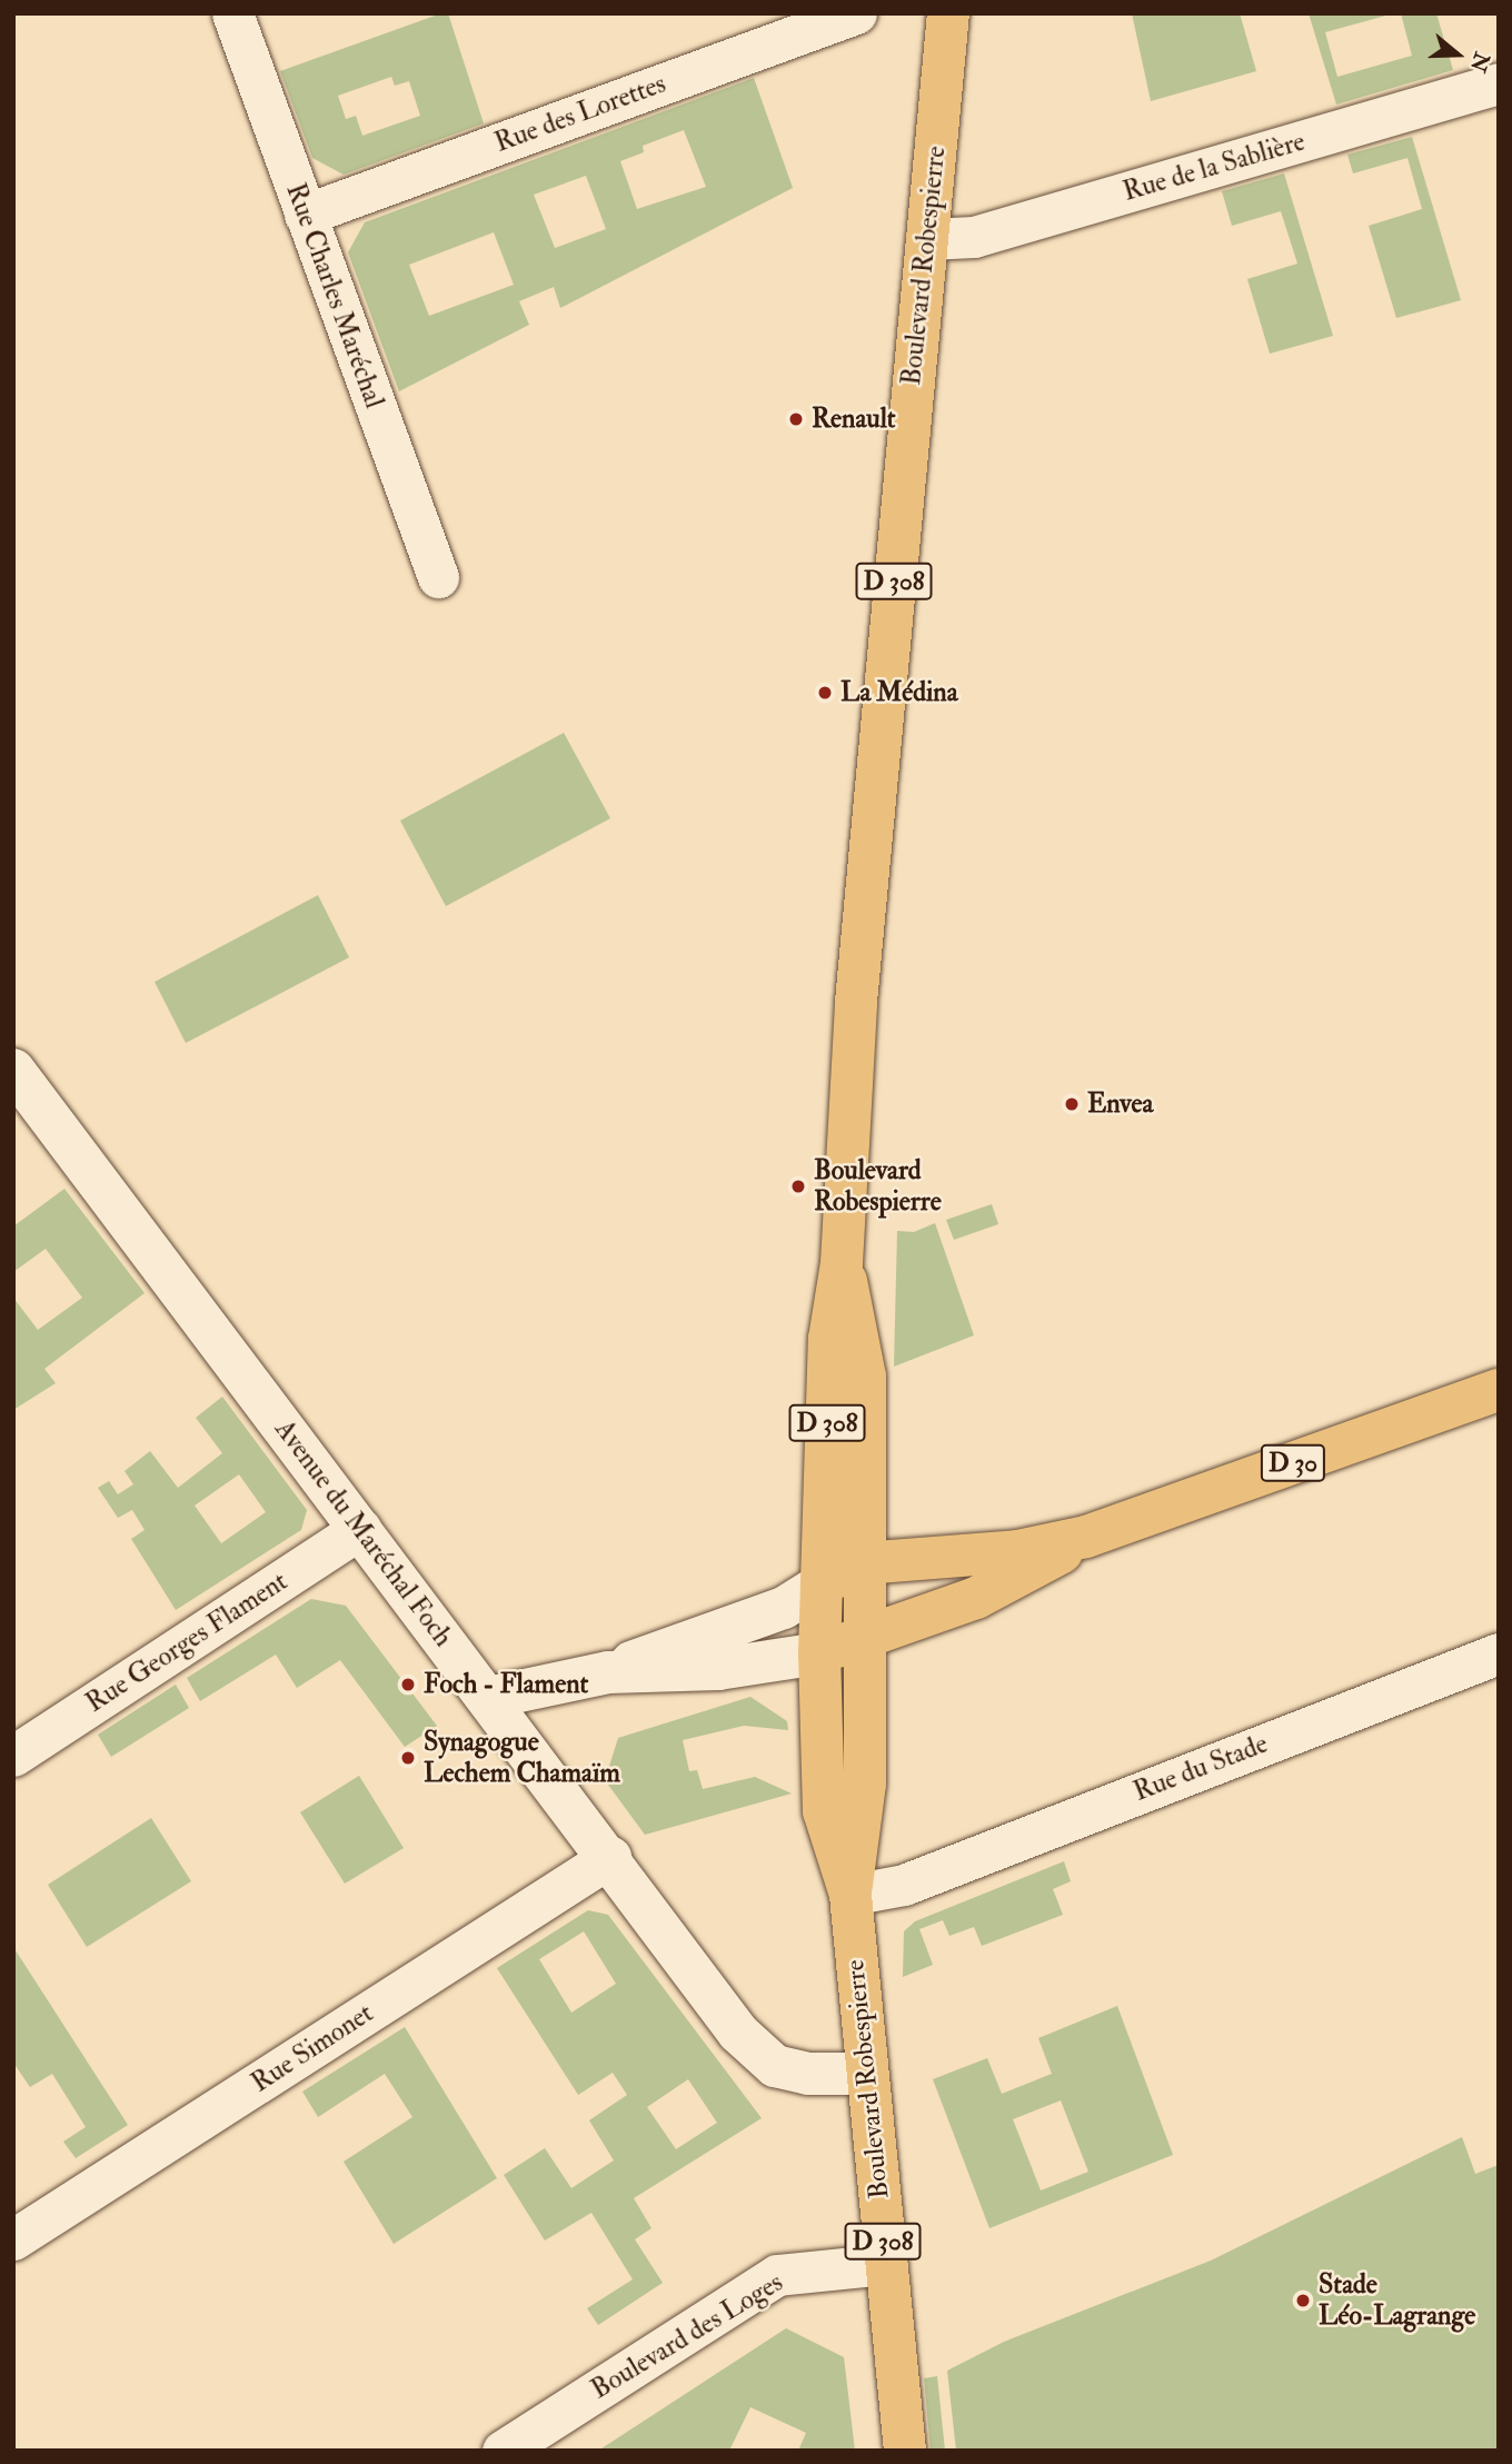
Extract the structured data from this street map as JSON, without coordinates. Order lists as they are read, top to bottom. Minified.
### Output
{"streets":{"main road":["Boulevard Robespierre","D 308","D 30"],"street":["Rue des Lorettes","Rue de la Sablière","Rue Charles Maréchal","Avenue du Maréchal Foch","Rue Georges Flament","Rue du Stade","Rue Simonet","Boulevard des Loges"]},"crossings":[["Rue des Lorettes","Rue Charles Maréchal"],["Rue de la Sablière","Boulevard Robespierre"],["Boulevard Robespierre","D 30"],["Boulevard Robespierre","Avenue du Maréchal Foch"],["Boulevard Robespierre","Rue du Stade"],["Boulevard Robespierre","Boulevard des Loges"],["Avenue du Maréchal Foch","Rue Georges Flament"],["Avenue du Maréchal Foch","Rue Simonet"]],"places":["Renault","La Médina","Envea","Boulevard Robespierre","Foch - Flament","Synagogue Lechem Chamaïm","Stade Léo-Lagrange"],"north":"right"}
